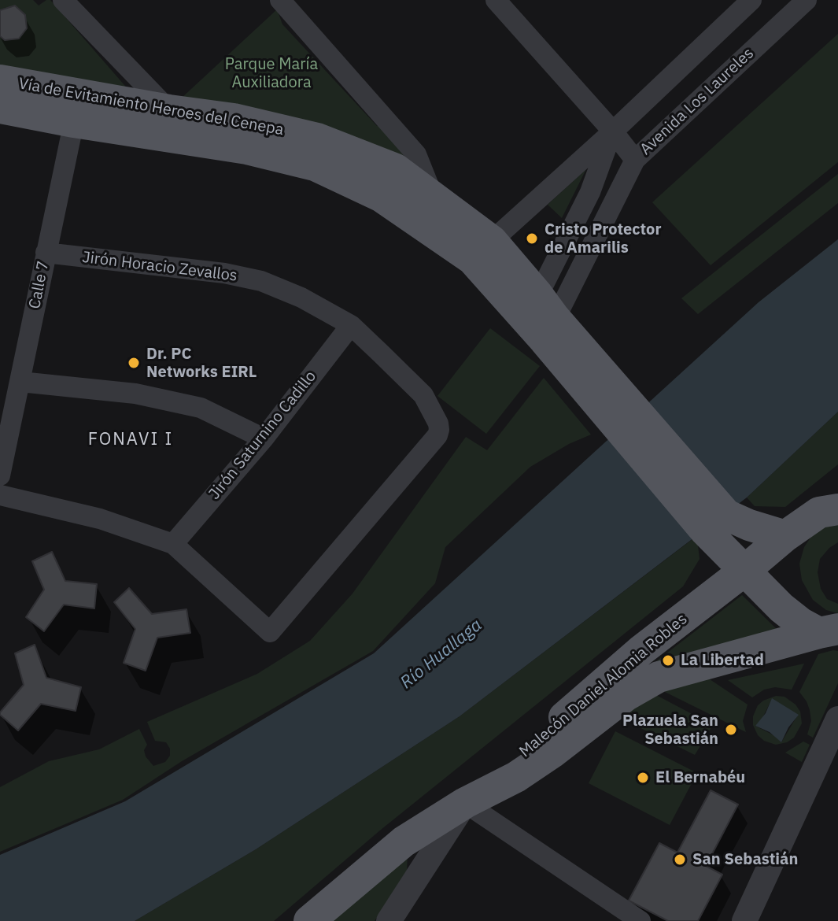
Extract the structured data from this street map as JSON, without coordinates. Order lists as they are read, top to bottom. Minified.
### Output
{"streets":{"main road":["Vía de Evitamiento Heroes del Cenepa","Malecón Daniel Alomia Robles"],"street":["Avenida Los Laureles","Jirón Horacio Zevallos","Calle 7","Jirón Saturnino Cadillo"]},"crossings":[["Avenida Los Laureles","Vía de Evitamiento Heroes del Cenepa"],["Vía de Evitamiento Heroes del Cenepa","Calle 7"],["Vía de Evitamiento Heroes del Cenepa","Malecón Daniel Alomia Robles"],["Jirón Horacio Zevallos","Calle 7"],["Jirón Horacio Zevallos","Jirón Saturnino Cadillo"]],"districts":["FONAVI I"],"water":["Río Huallaga"],"parks":["Parque María Auxiliadora"],"places":["Cristo Protector de Amarilis","Dr. PC Networks EIRL","La Libertad","Plazuela San Sebastián","El Bernabéu","San Sebastián"]}
